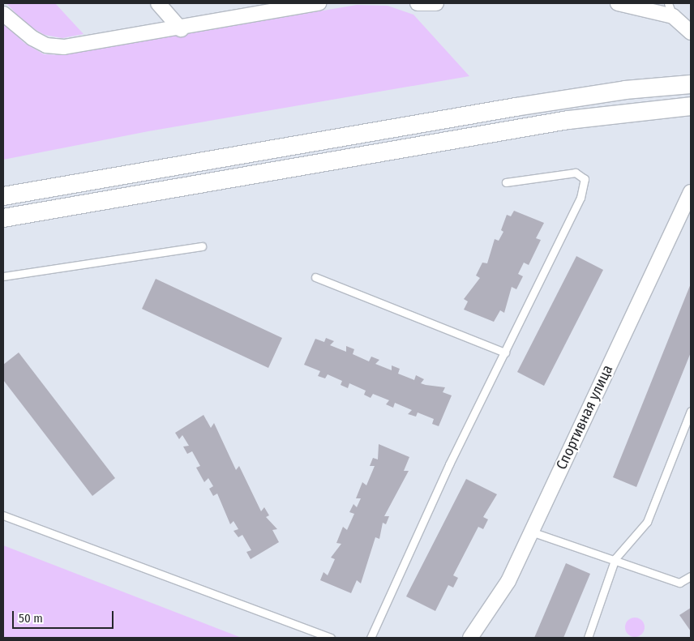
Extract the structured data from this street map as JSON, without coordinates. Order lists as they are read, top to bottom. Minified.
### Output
{"streets":{"street":["Спортивная улица"]},"scale_bar":"50 m"}
